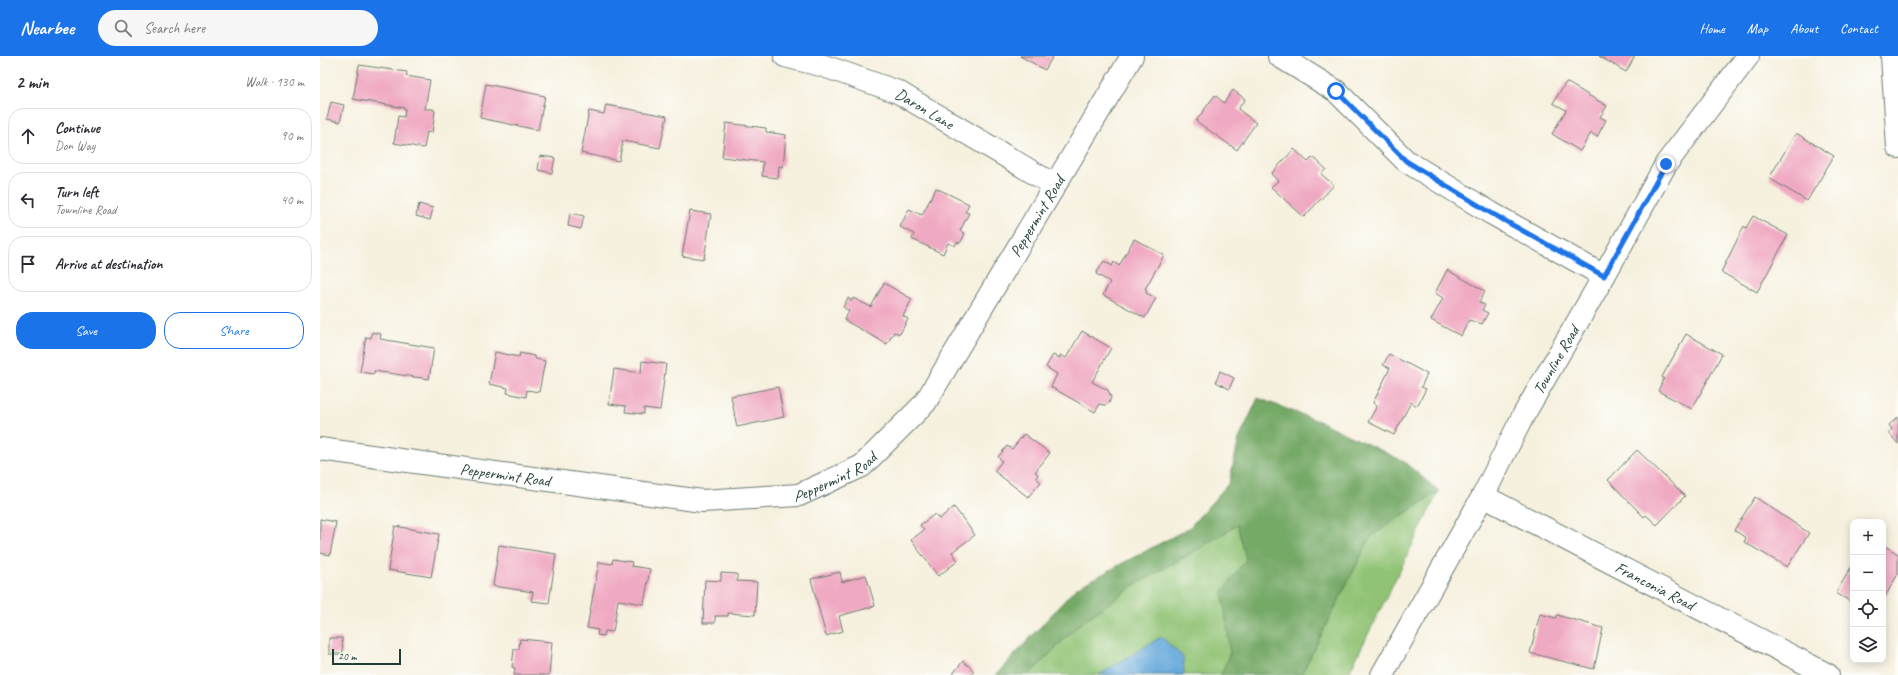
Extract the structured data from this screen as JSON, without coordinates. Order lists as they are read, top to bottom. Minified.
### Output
{"streets":{"street":["Daron Lane","Peppermint Road","Townline Road","Franconia Road"]},"crossings":[["Daron Lane","Peppermint Road"],["Townline Road","Franconia Road"]],"scale_bar":"20 m","page":{"header":"Nearbee","search":"Search here","nav":["Home","Map","About","Contact"],"heading":["2 min","Walk · 130 m"],"list":[["Continue","Don Way","90 m"],["Turn left","Townline Road","40 m"],"Arrive at destination"],"buttons":["Save","Share"],"map_buttons":["+","−"],"scale":"20 m"}}
